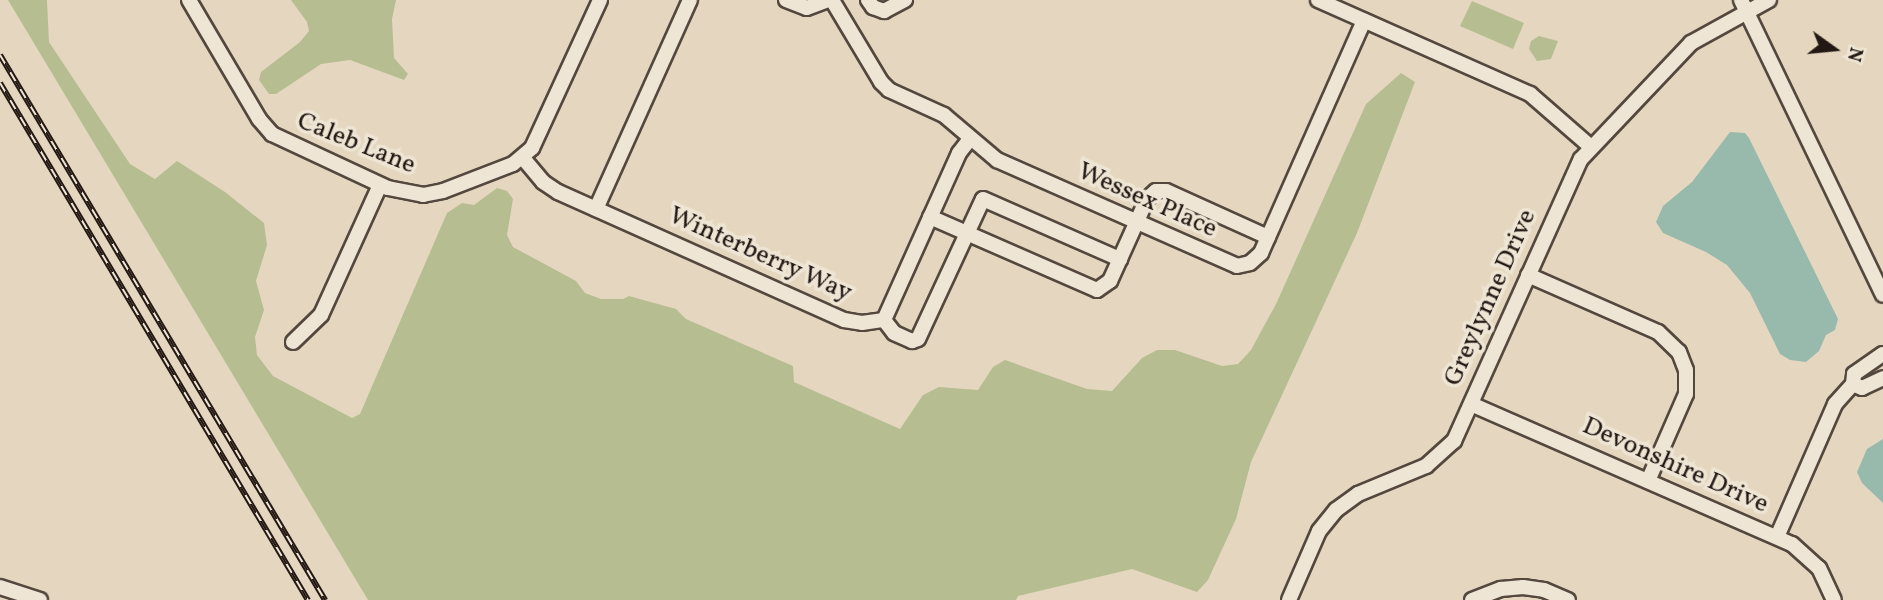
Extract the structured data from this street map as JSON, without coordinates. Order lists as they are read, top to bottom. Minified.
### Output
{"streets":{"street":["Caleb Lane","Wessex Place","Winterberry Way","Greylynne Drive","Devonshire Drive"]},"crossings":[["Caleb Lane","Winterberry Way"],["Greylynne Drive","Devonshire Drive"]],"north":"right"}
